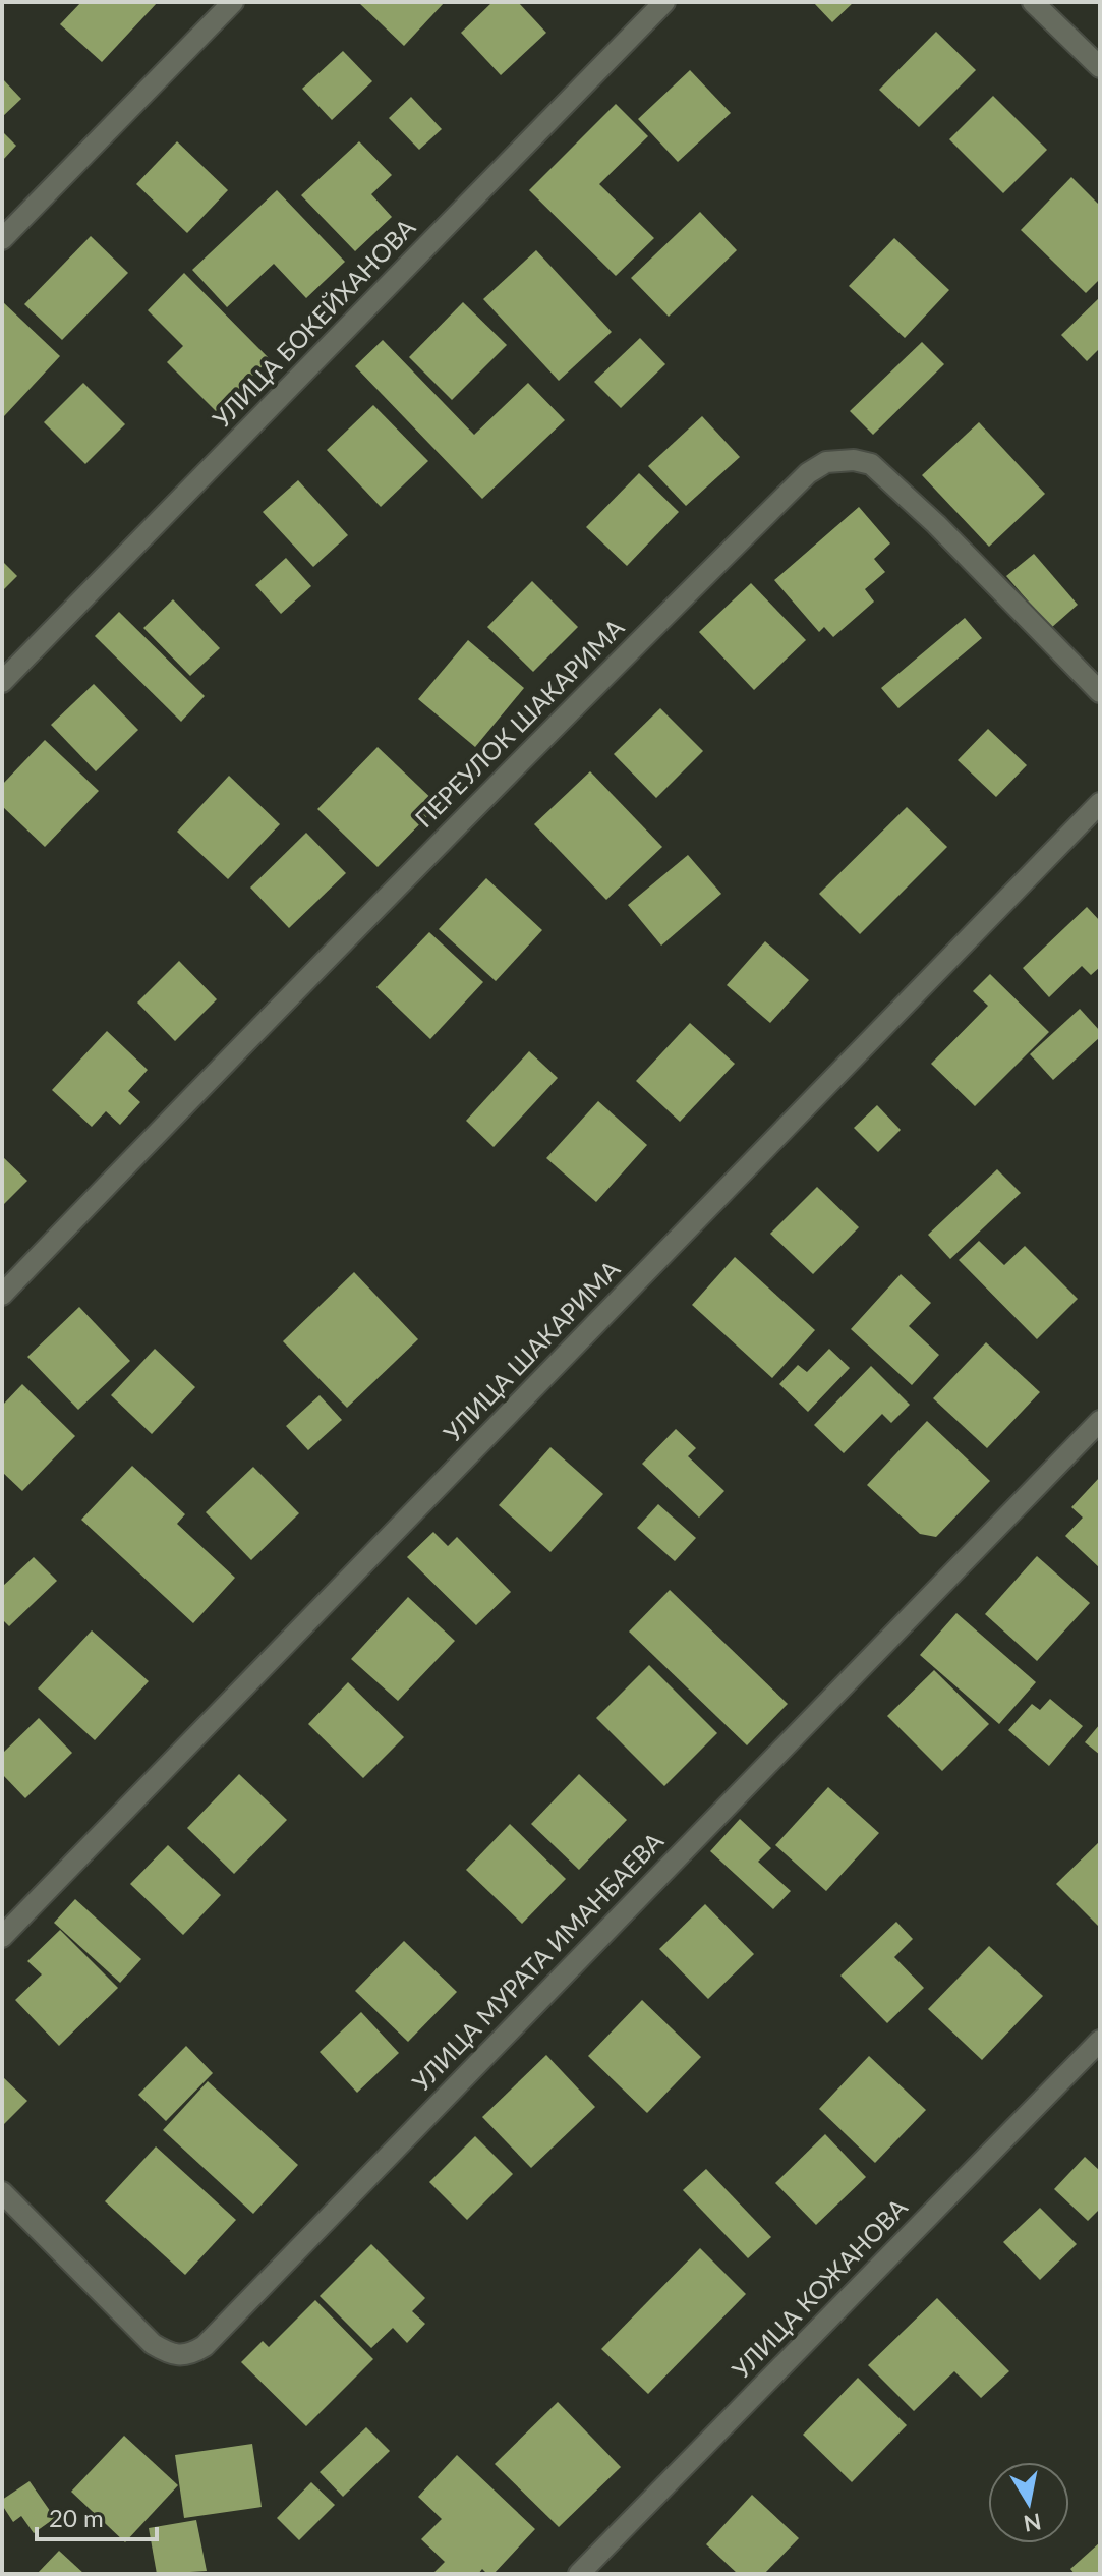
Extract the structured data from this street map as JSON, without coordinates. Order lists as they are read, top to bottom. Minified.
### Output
{"streets":{"street":["УЛИЦА БОКЕЙХАНОВА","ПЕРЕУЛОК ШАКАРИМА","УЛИЦА ШАКАРИМА","УЛИЦА МУРАТА ИМАНБАЕВА","УЛИЦА КОЖАНОВА"]},"scale_bar":"20 m","north":"bottom"}
